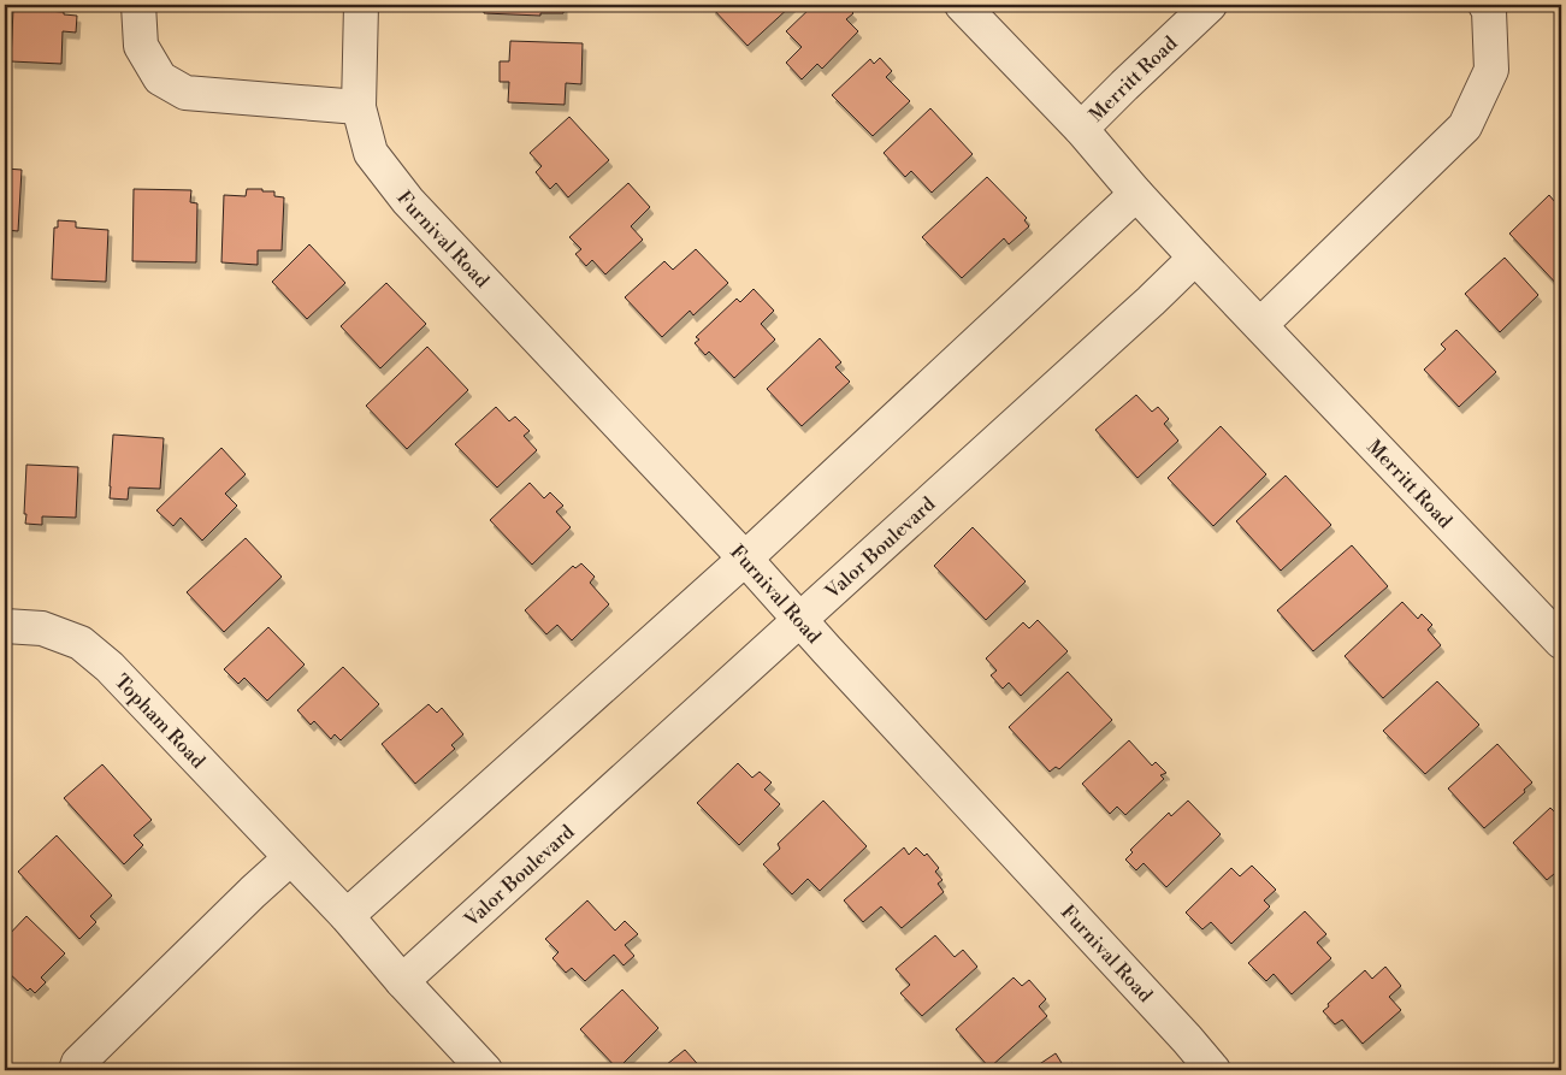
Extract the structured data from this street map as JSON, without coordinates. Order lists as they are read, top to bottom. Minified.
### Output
{"streets":{"street":["Merritt Road","Furnival Road","Valor Boulevard","Topham Road"]},"crossings":[["Merritt Road","Valor Boulevard"],["Furnival Road","Valor Boulevard"],["Valor Boulevard","Topham Road"]]}
